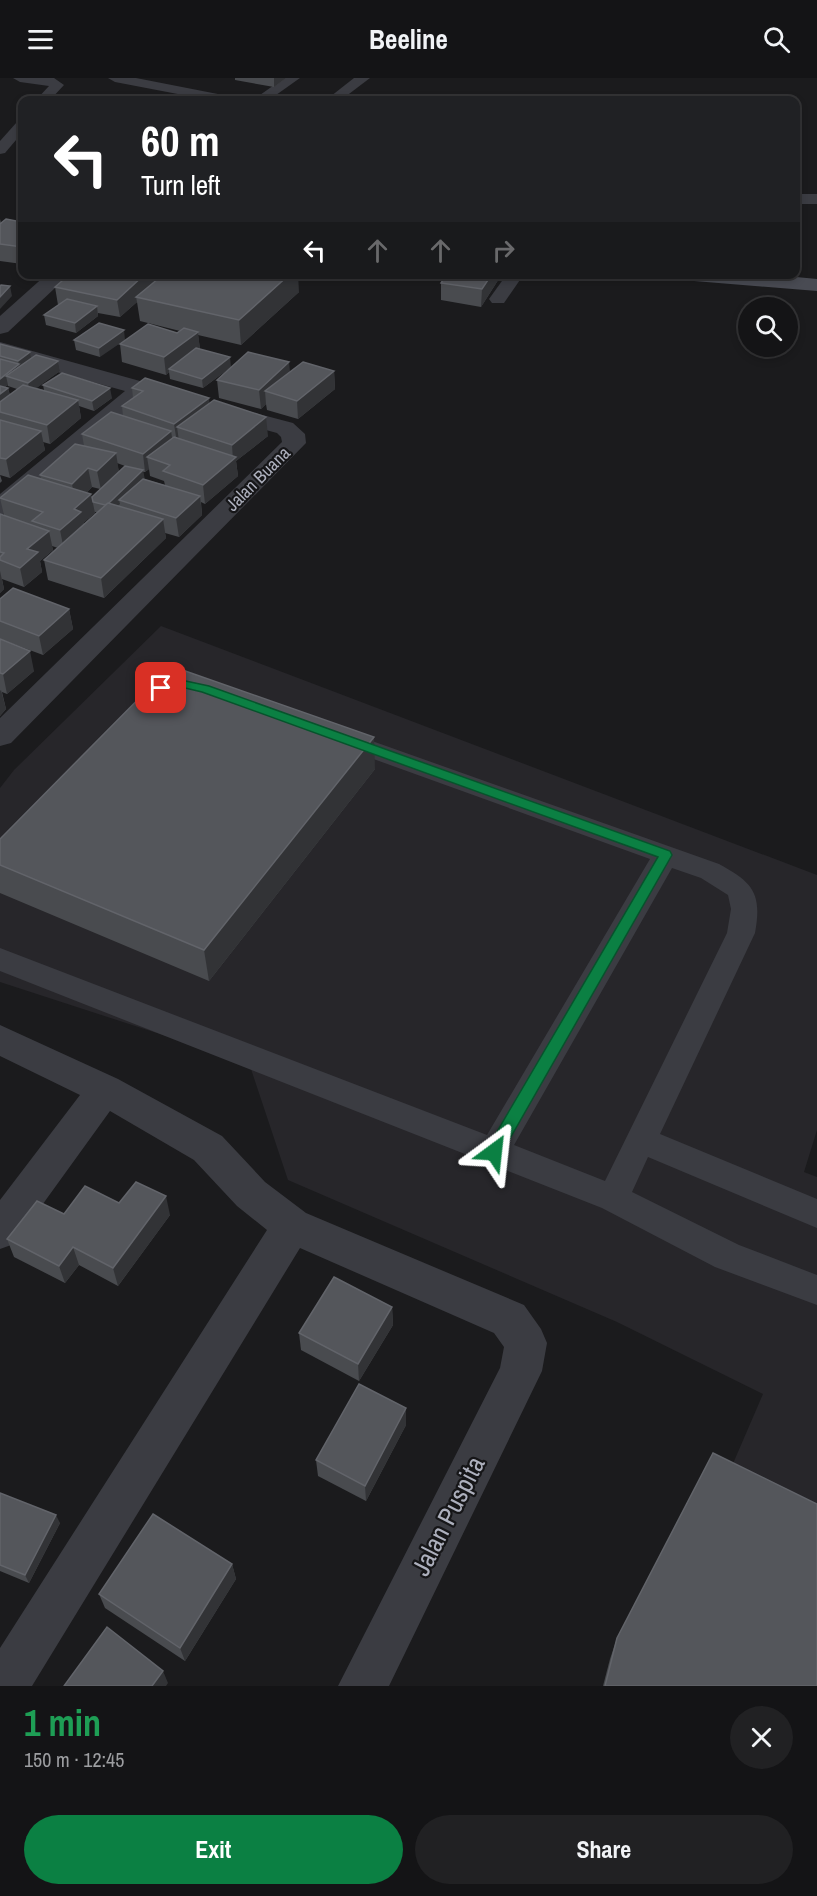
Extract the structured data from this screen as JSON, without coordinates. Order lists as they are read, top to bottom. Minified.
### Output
{"streets":{"street":["Jalan Buana","Jalan Puspita"]},"page":{"header":"Beeline","turn":["60 m","Turn left"],"heading":["1 min","150 m · 12:45"],"buttons":["Exit","Share"]}}
